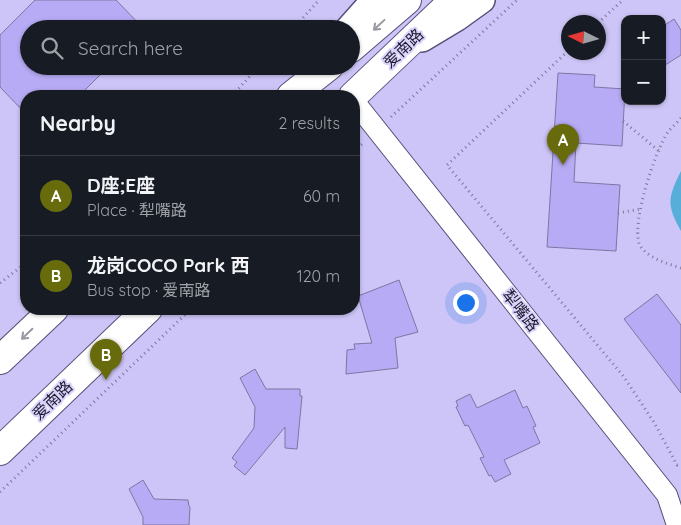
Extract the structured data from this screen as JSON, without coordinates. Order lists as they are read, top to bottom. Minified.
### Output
{"streets":{"main road":["爱南路"],"street":["犁嘴路"]},"north":"left","page":{"map_buttons":["+","−"],"search":"Search here","heading":["Nearby","2 results"],"pins":["A","B"],"list":[{"mark":"A","name":"D座;E座","note":"Place · 犁嘴路","value":"60 m"},{"mark":"B","name":"龙岗COCO Park 西","note":"Bus stop · 爱南路","value":"120 m"}]}}
